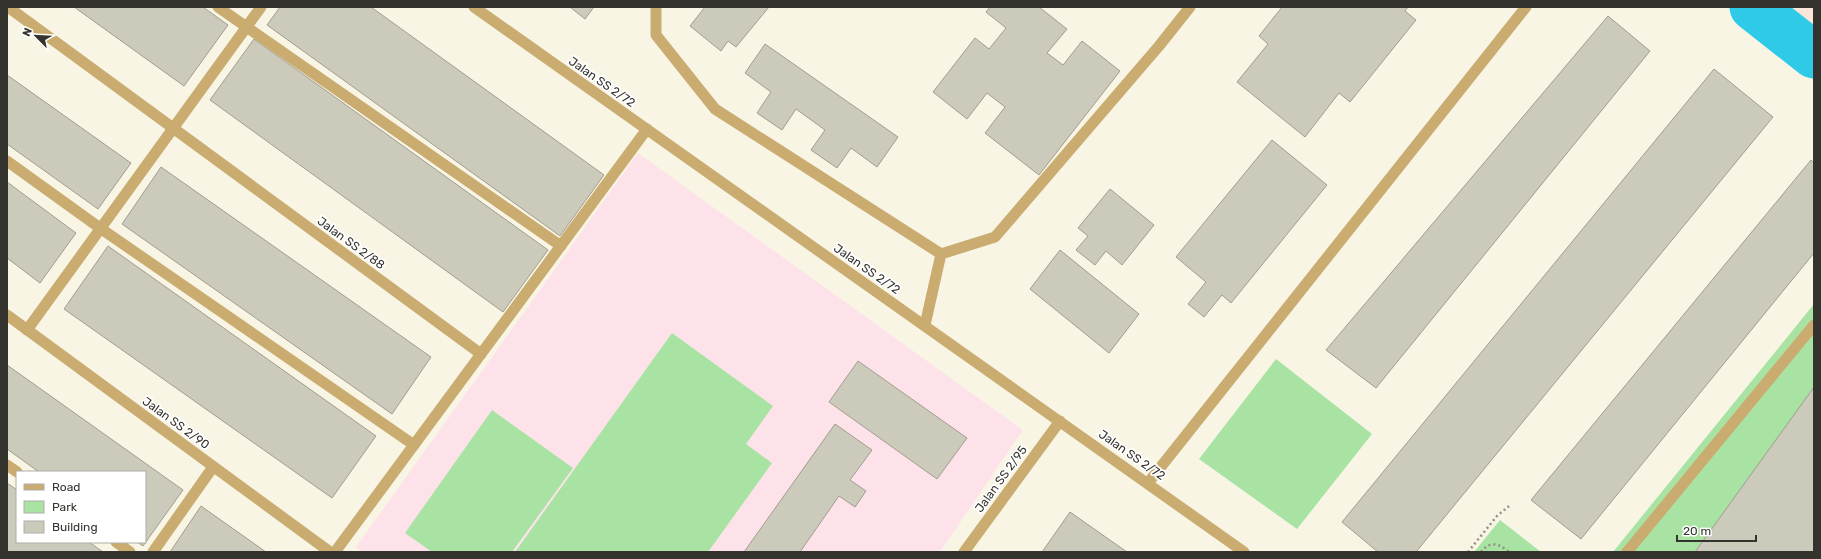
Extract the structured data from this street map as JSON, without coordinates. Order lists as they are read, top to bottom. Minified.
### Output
{"streets":{"street":["Jalan SS 2/72","Jalan SS 2/88","Jalan SS 2/90","Jalan SS 2/95"]},"crossings":[["Jalan SS 2/72","Jalan SS 2/95"]],"legend":["Road","Park","Building"],"scale_bar":"20 m","north":"top left"}
